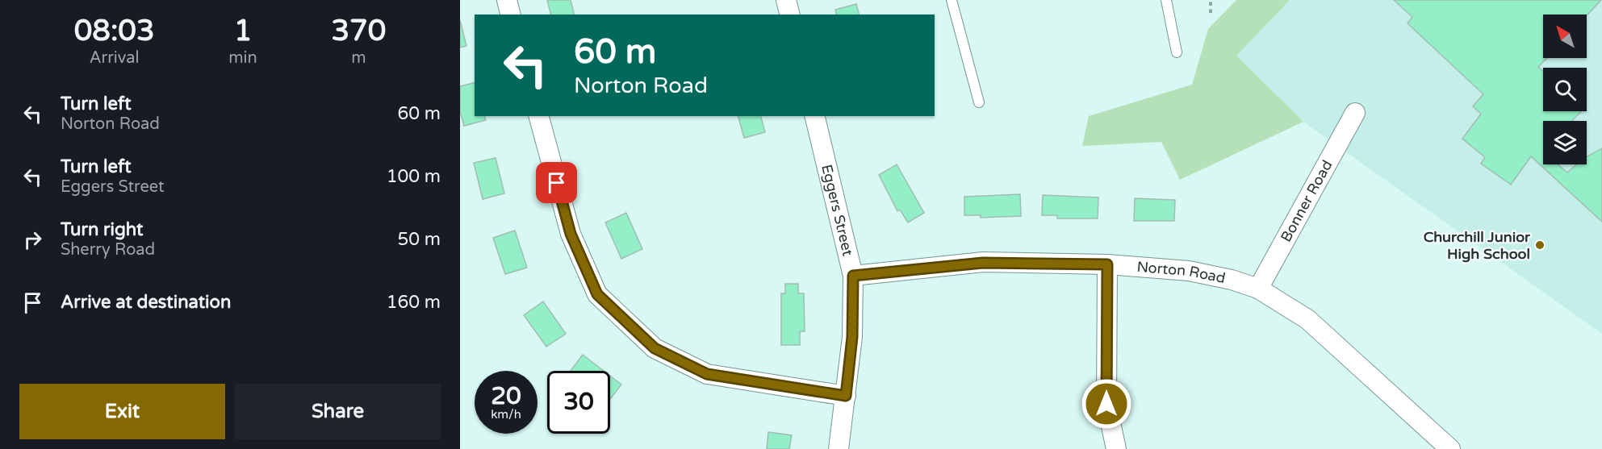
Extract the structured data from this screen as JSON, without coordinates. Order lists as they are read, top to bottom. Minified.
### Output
{"streets":{"street":["Bonner Road","Eggers Street","Norton Road"]},"crossings":[["Bonner Road","Norton Road"],["Eggers Street","Norton Road"]],"places":["Churchill Junior High School"],"north":"top left","page":{"eta":["08:03","Arrival","1","min","370","m"],"turn":["60 m","Norton Road"],"list":[{"name":"Turn left","note":"Norton Road","value":"60 m"},{"name":"Turn left","note":"Eggers Street","value":"100 m"},{"name":"Turn right","note":"Sherry Road","value":"50 m"},{"name":"Arrive at destination","value":"160 m"}],"speed":"20 km/h","limit":"30","buttons":["Exit","Share"]}}
